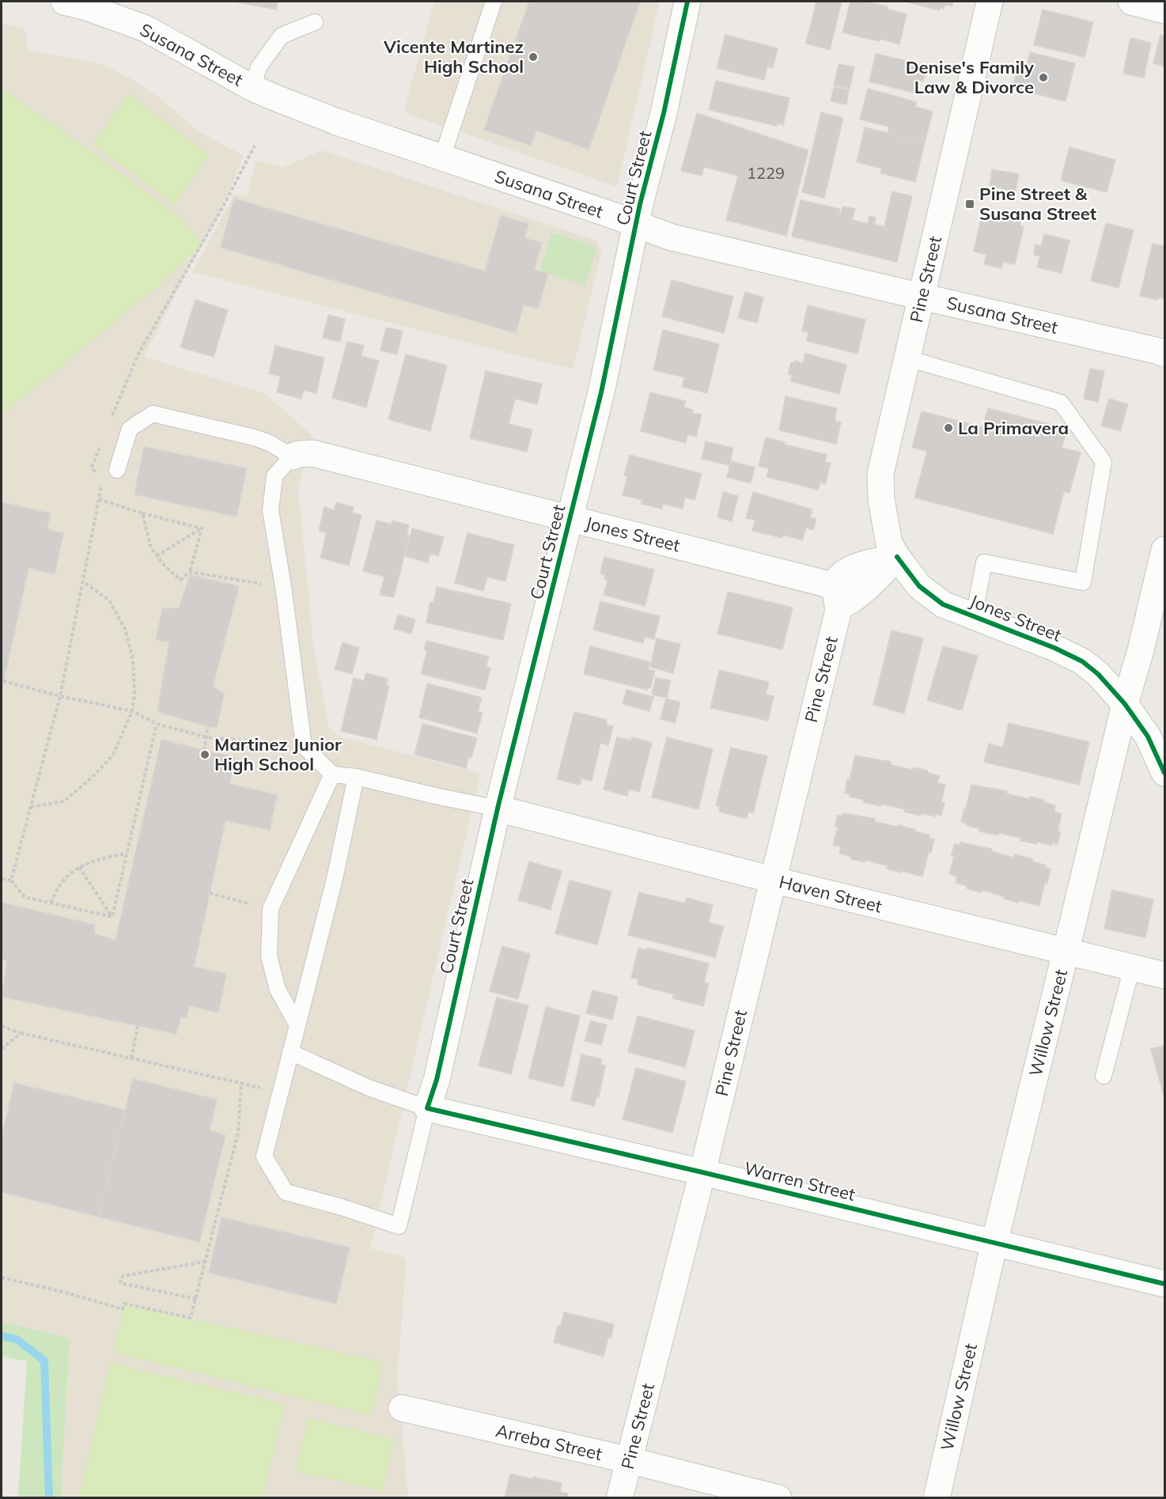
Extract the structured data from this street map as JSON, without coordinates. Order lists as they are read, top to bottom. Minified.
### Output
{"streets":{"street":["Susana Street","Court Street","Pine Street","Jones Street","Haven Street","Willow Street","Warren Street","Arreba Street"]},"crossings":[["Susana Street","Court Street"],["Susana Street","Pine Street"],["Court Street","Jones Street"],["Court Street","Haven Street"],["Court Street","Warren Street"],["Pine Street","Jones Street"],["Pine Street","Haven Street"],["Pine Street","Warren Street"],["Pine Street","Arreba Street"],["Jones Street","Willow Street"],["Haven Street","Willow Street"],["Willow Street","Warren Street"]],"places":{"other":["Vicente Martinez High School","Denise's Family Law & Divorce","La Primavera","Martinez Junior High School"],"transit":["Pine Street & Susana Street"]},"house_numbers":["1229"]}
